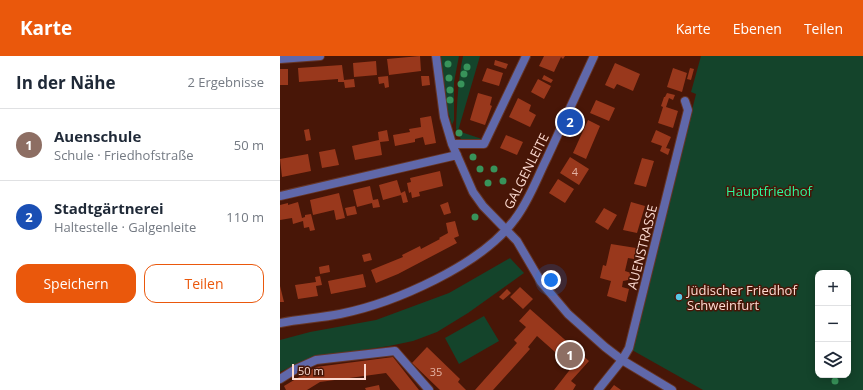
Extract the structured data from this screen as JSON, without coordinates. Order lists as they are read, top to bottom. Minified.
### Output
{"streets":{"street":["GALGENLEITE","AUENSTRASSE"]},"parks":["Hauptfriedhof"],"places":["Jüdischer Friedhof Schweinfurt"],"house_numbers":["4","35"],"scale_bar":"50 m","page":{"header":"Karte","nav":["Karte","Ebenen","Teilen"],"heading":["In der Nähe","2 Ergebnisse"],"pins":["2","1"],"list":[{"mark":"1","name":"Auenschule","note":"Schule · Friedhofstraße","value":"50 m"},{"mark":"2","name":"Stadtgärtnerei","note":"Haltestelle · Galgenleite","value":"110 m"}],"buttons":["Speichern","Teilen"],"map_buttons":["+","−"],"scale":"50 m"}}
